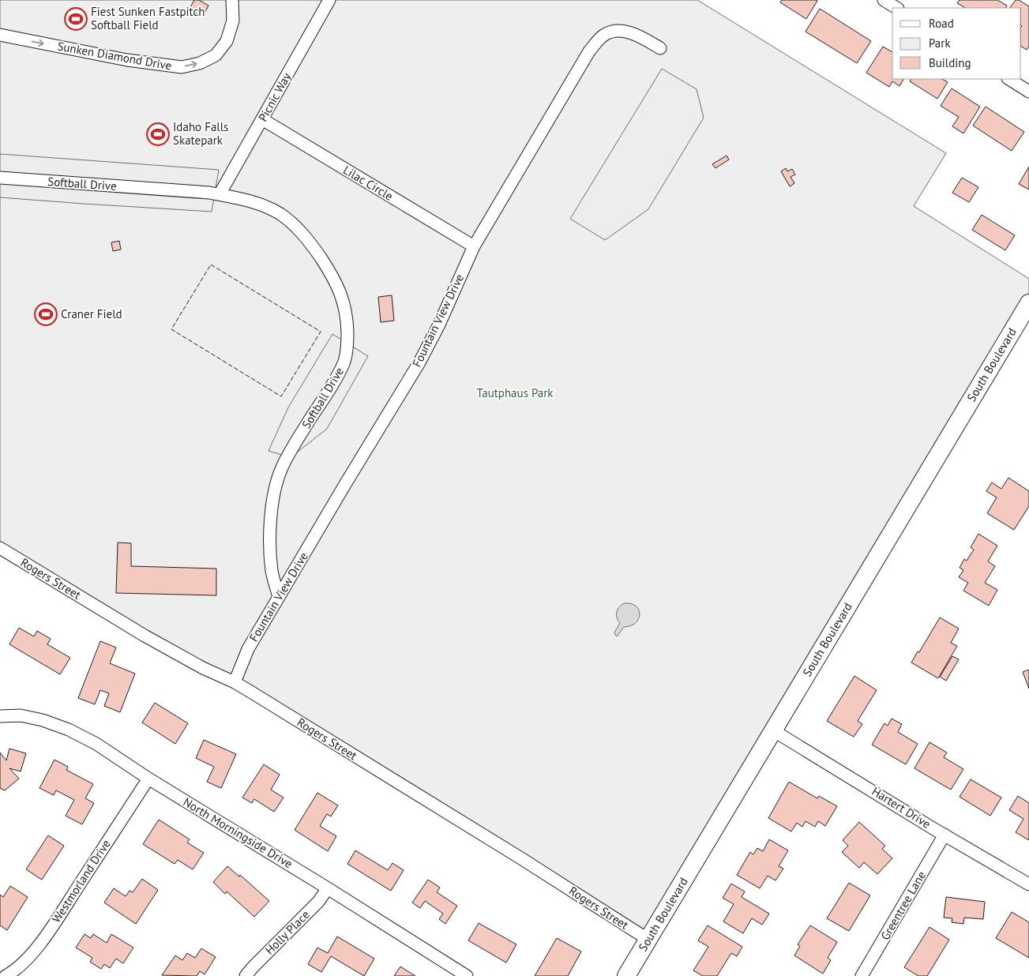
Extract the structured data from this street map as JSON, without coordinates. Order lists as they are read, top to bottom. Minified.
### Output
{"streets":{"street":["Sunken Diamond Drive","Picnic Way","Lilac Circle","Softball Drive","Fountain View Drive","South Boulevard","Rogers Street","Hartert Drive","North Morningside Drive","Westmorland Drive","Greentree Lane","Holly Place"]},"crossings":[["Picnic Way","Lilac Circle"],["Picnic Way","Softball Drive"],["Lilac Circle","Fountain View Drive"],["Softball Drive","Fountain View Drive"],["Fountain View Drive","Rogers Street"],["South Boulevard","Rogers Street"],["South Boulevard","Hartert Drive"],["Hartert Drive","Greentree Lane"],["North Morningside Drive","Westmorland Drive"],["North Morningside Drive","Holly Place"]],"one_way":["Sunken Diamond Drive"],"parks":["Tautphaus Park"],"places":{"sports":["Fiest Sunken Fastpitch Softball Field","Idaho Falls Skatepark","Craner Field"]},"legend":["Road","Park","Building"]}
